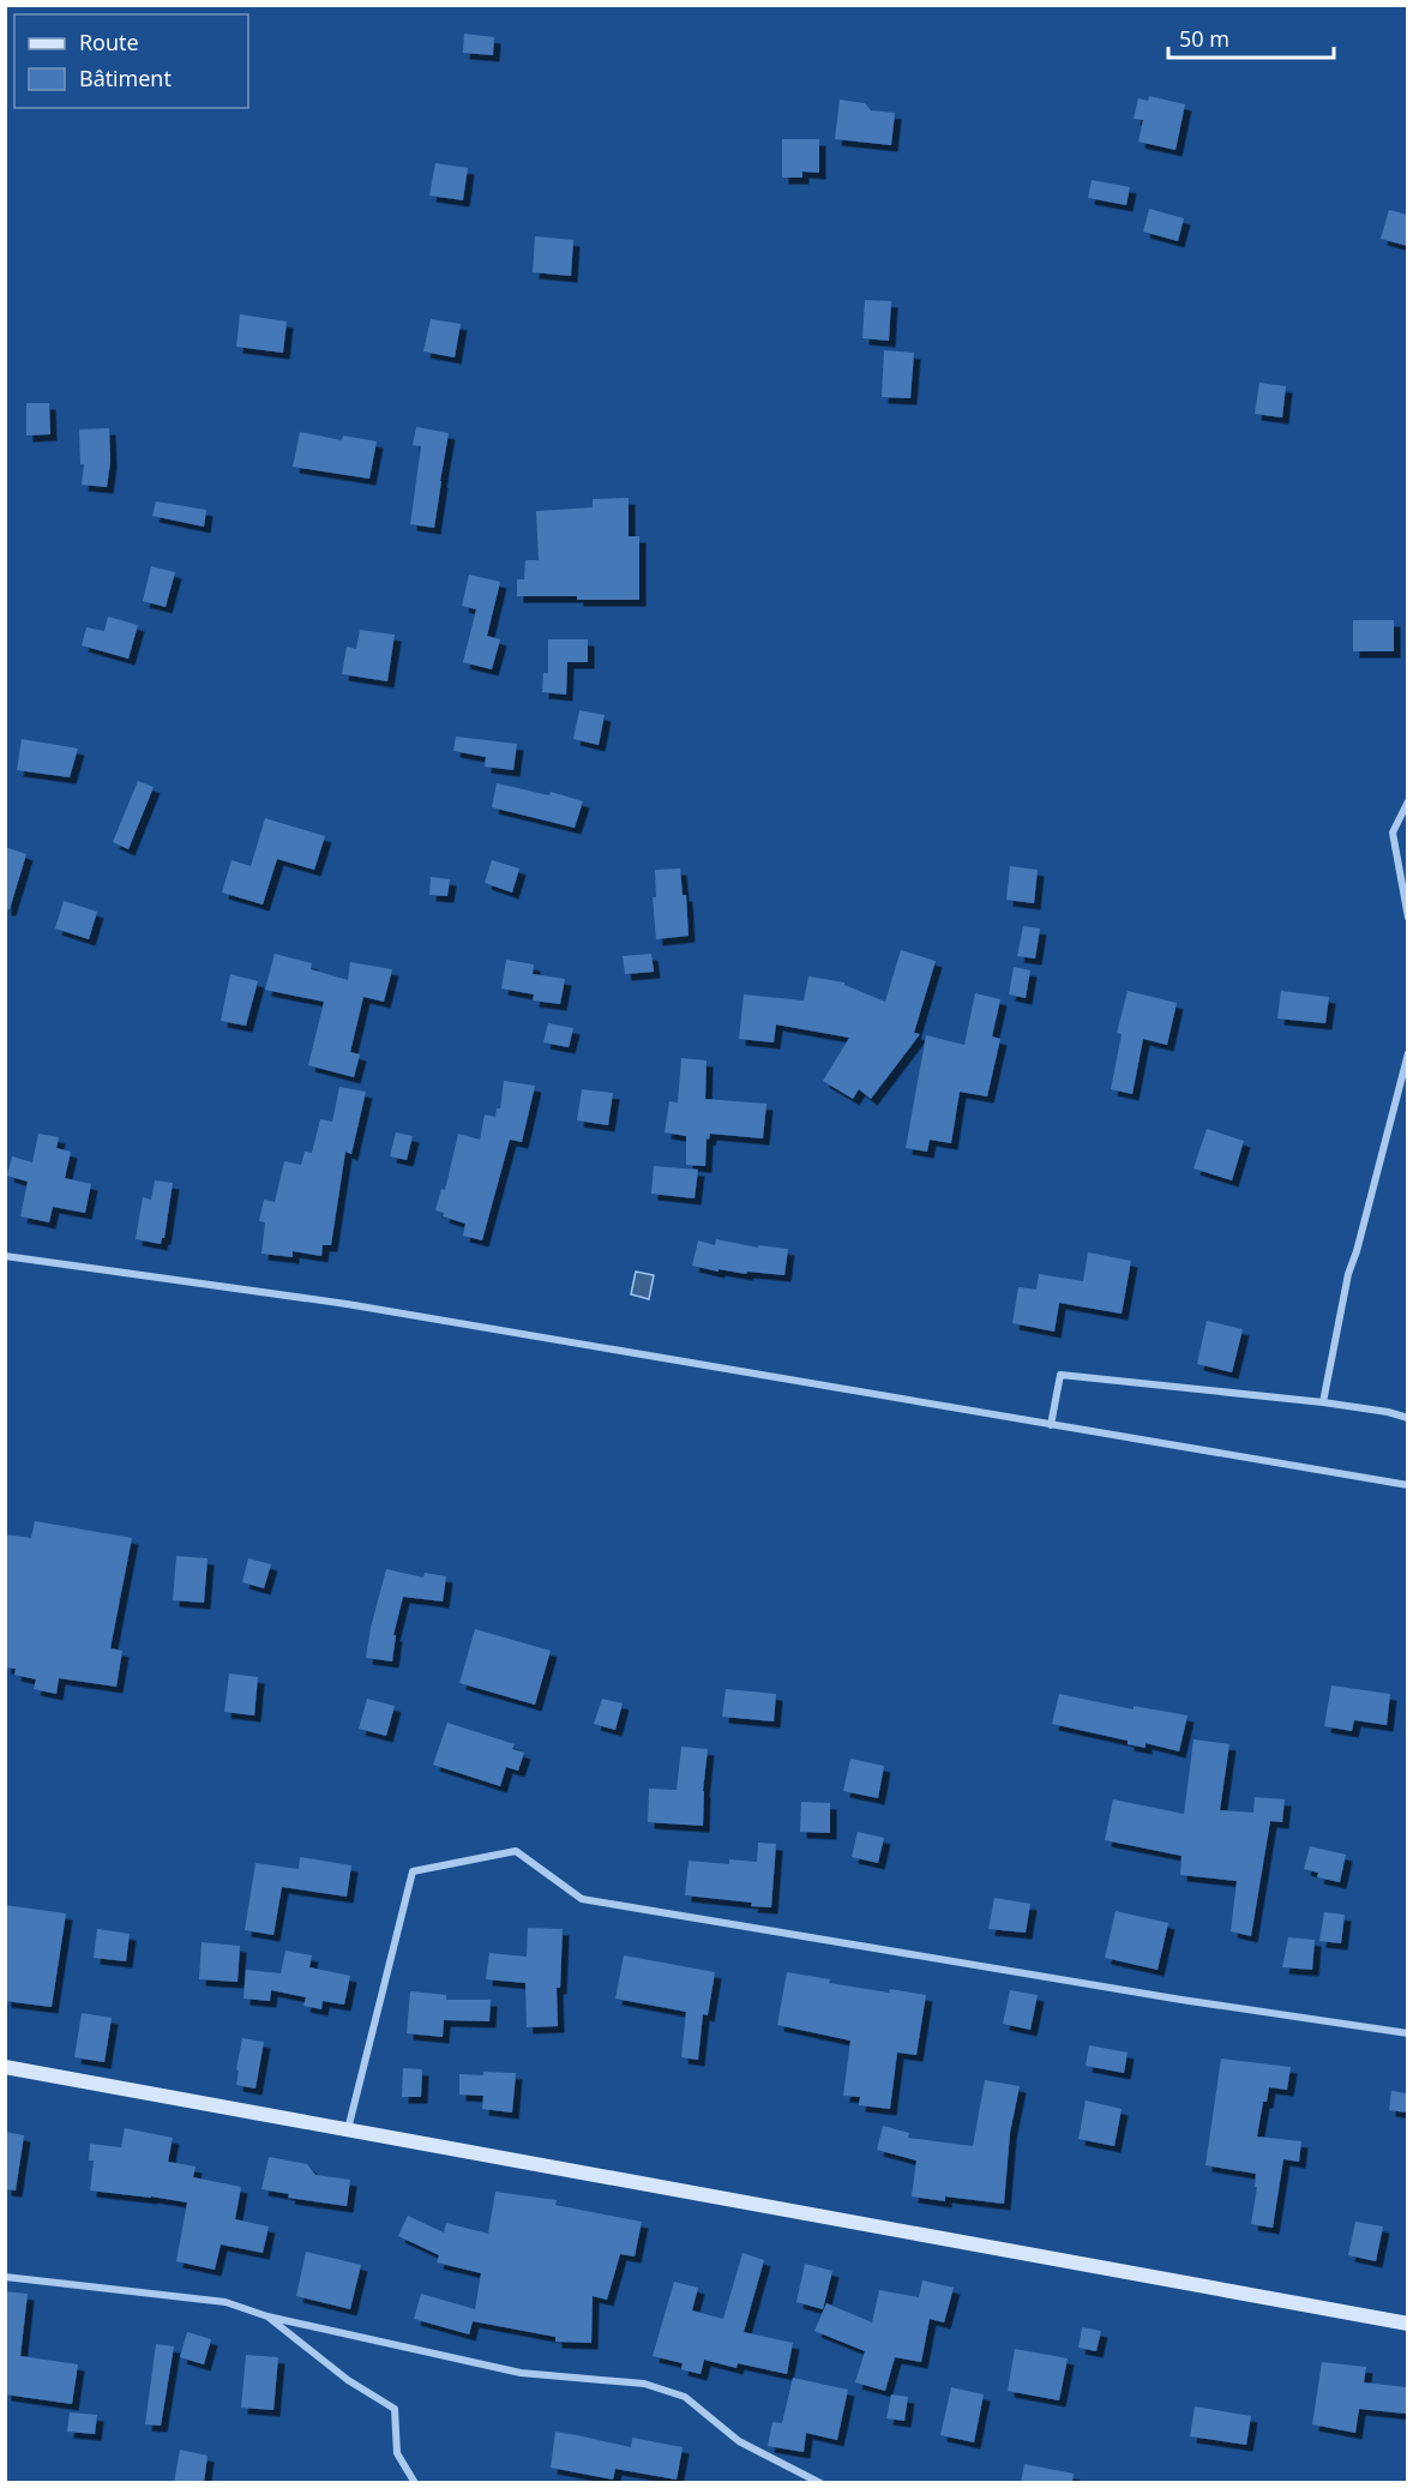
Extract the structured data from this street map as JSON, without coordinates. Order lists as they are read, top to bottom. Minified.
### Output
{"legend":["Route","Bâtiment"],"scale_bar":"50 m"}
